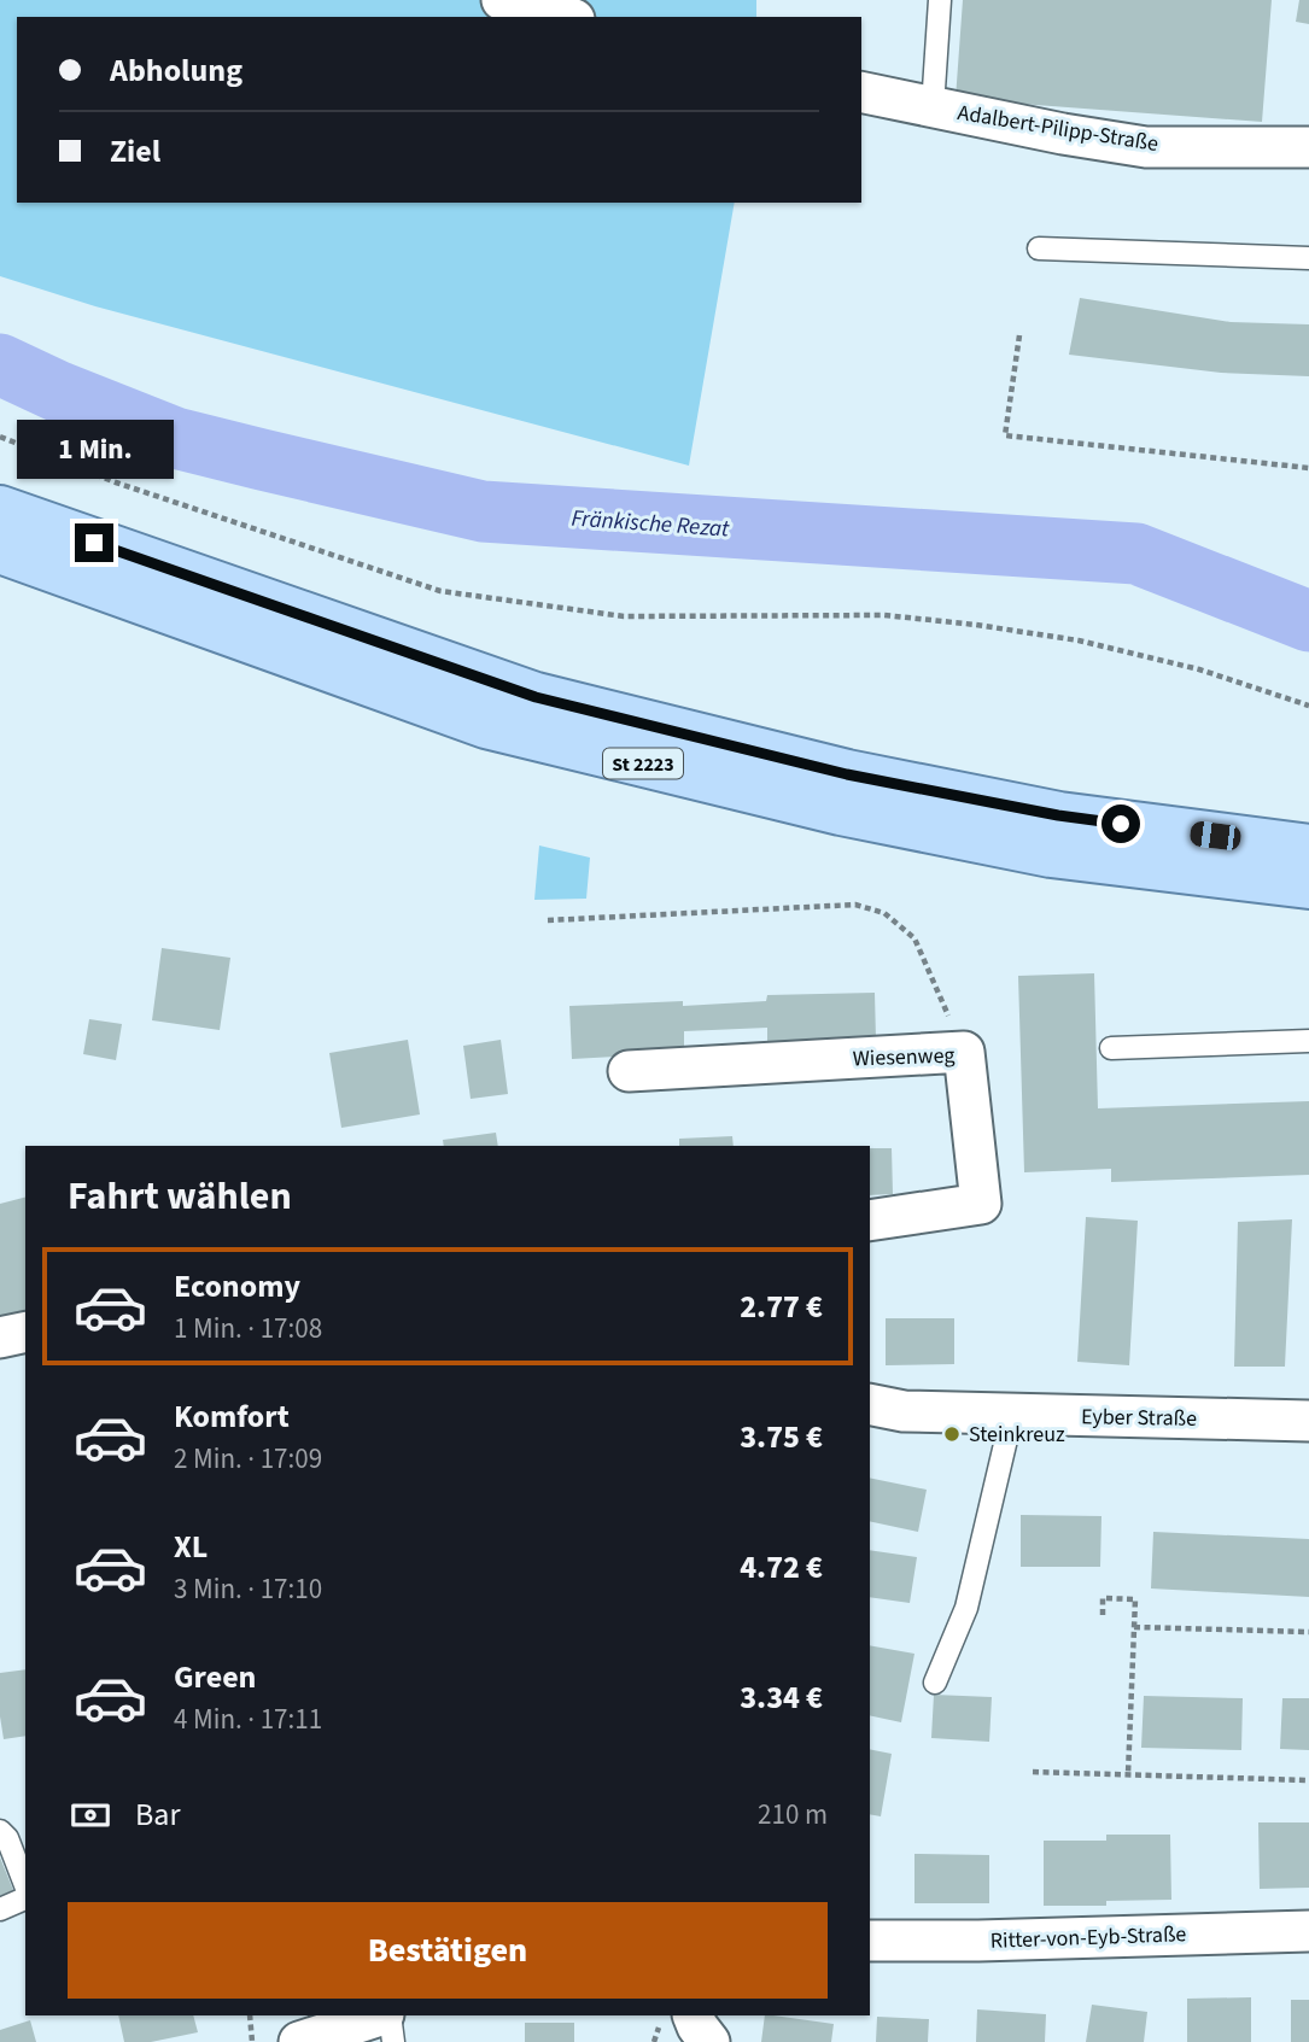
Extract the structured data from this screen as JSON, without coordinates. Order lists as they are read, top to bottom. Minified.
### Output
{"streets":{"main road":["St 2223"],"street":["Adalbert-Pilipp-Straße","Wiesenweg","Eyber Straße","Ritter-von-Eyb-Straße"]},"water":["Fränkische Rezat"],"places":["Steinkreuz"],"page":{"banner":["Abholung","Ziel"],"bubble":"1 Min.","heading":"Fahrt wählen","list":[{"name":"Economy","note":"1 Min. · 17:08","value":"2.77 €"},{"name":"Komfort","note":"2 Min. · 17:09","value":"3.75 €"},{"name":"XL","note":"3 Min. · 17:10","value":"4.72 €"},{"name":"Green","note":"4 Min. · 17:11","value":"3.34 €"}],"pay":["Bar","210 m"],"buttons":"Bestätigen"}}
